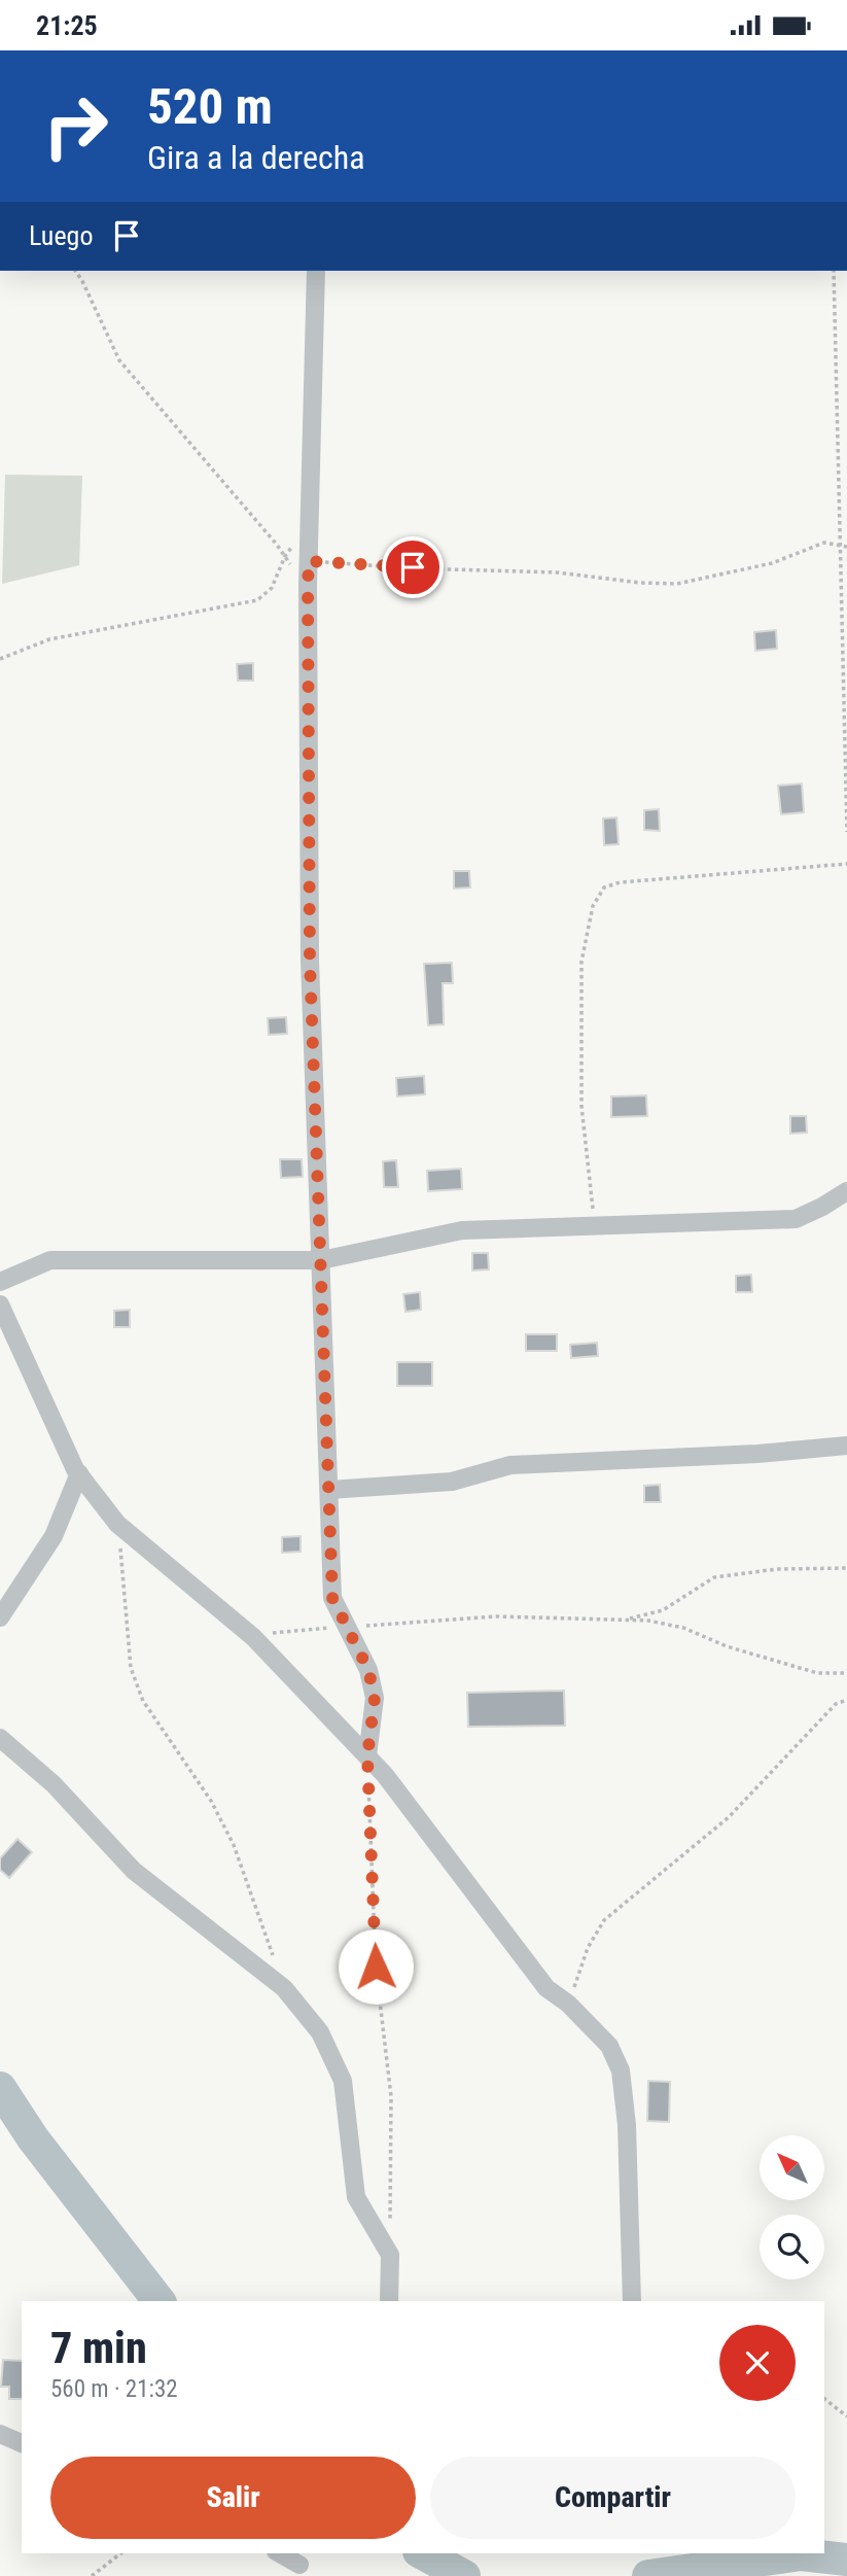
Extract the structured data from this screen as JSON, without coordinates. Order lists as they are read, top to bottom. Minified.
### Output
{"north":"top left","page":{"status":"21:25","turn":["520 m","Gira a la derecha"],"then":"Luego","heading":["7 min","560 m · 21:32"],"buttons":["Salir","Compartir"]}}
